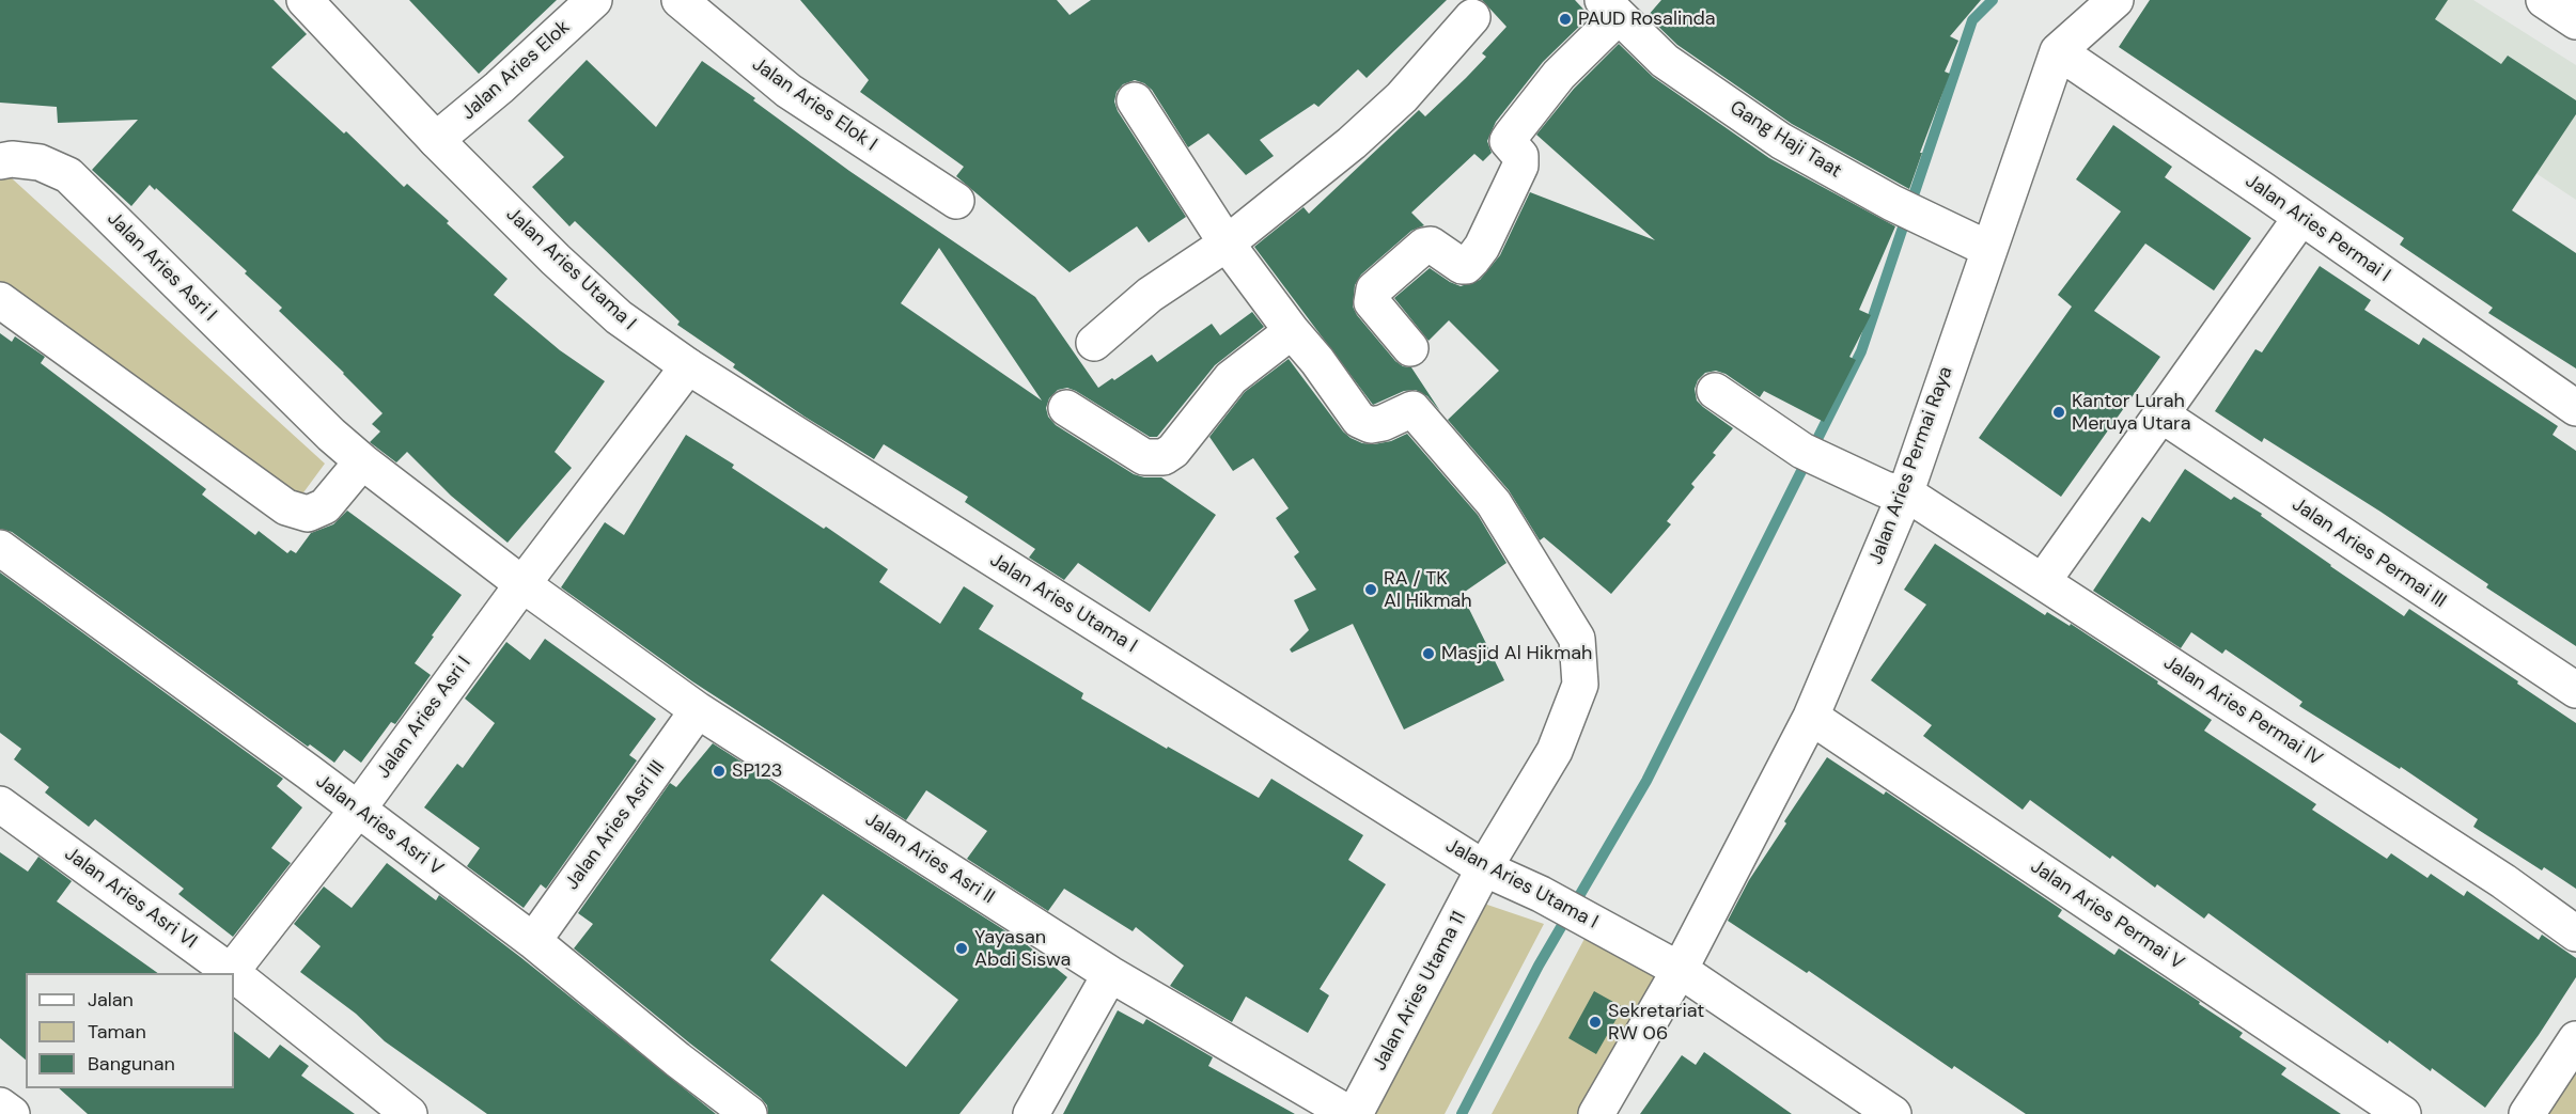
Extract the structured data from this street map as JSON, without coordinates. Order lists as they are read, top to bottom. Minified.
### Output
{"streets":{"street":["Jalan Aries Elok","Jalan Aries Elok I","Gang Haji Taat","Jalan Aries Permai I","Jalan Aries Asri I","Jalan Aries Utama I","Jalan Aries Permai Raya","Jalan Aries Permai III","Jalan Aries Permai IV","Jalan Aries Asri V","Jalan Aries Asri III","Jalan Aries Asri II","Jalan Aries Asri VI","Jalan Aries Permai V","Jalan Aries Utama 11"]},"crossings":[["Jalan Aries Elok","Jalan Aries Utama I"],["Gang Haji Taat","Jalan Aries Permai Raya"],["Jalan Aries Permai I","Jalan Aries Permai Raya"],["Jalan Aries Asri I","Jalan Aries Utama I"],["Jalan Aries Asri I","Jalan Aries Asri V"],["Jalan Aries Asri I","Jalan Aries Asri II"],["Jalan Aries Asri I","Jalan Aries Asri VI"],["Jalan Aries Utama I","Jalan Aries Permai Raya"],["Jalan Aries Utama I","Jalan Aries Utama 11"],["Jalan Aries Permai Raya","Jalan Aries Permai IV"],["Jalan Aries Permai Raya","Jalan Aries Permai V"],["Jalan Aries Asri V","Jalan Aries Asri III"],["Jalan Aries Asri III","Jalan Aries Asri II"]],"places":["PAUD Rosalinda","Kantor Lurah Meruya Utara","RA / TK Al Hikmah","Masjid Al Hikmah","SP123","Yayasan Abdi Siswa","Sekretariat RW 06"],"legend":["Jalan","Taman","Bangunan"]}
